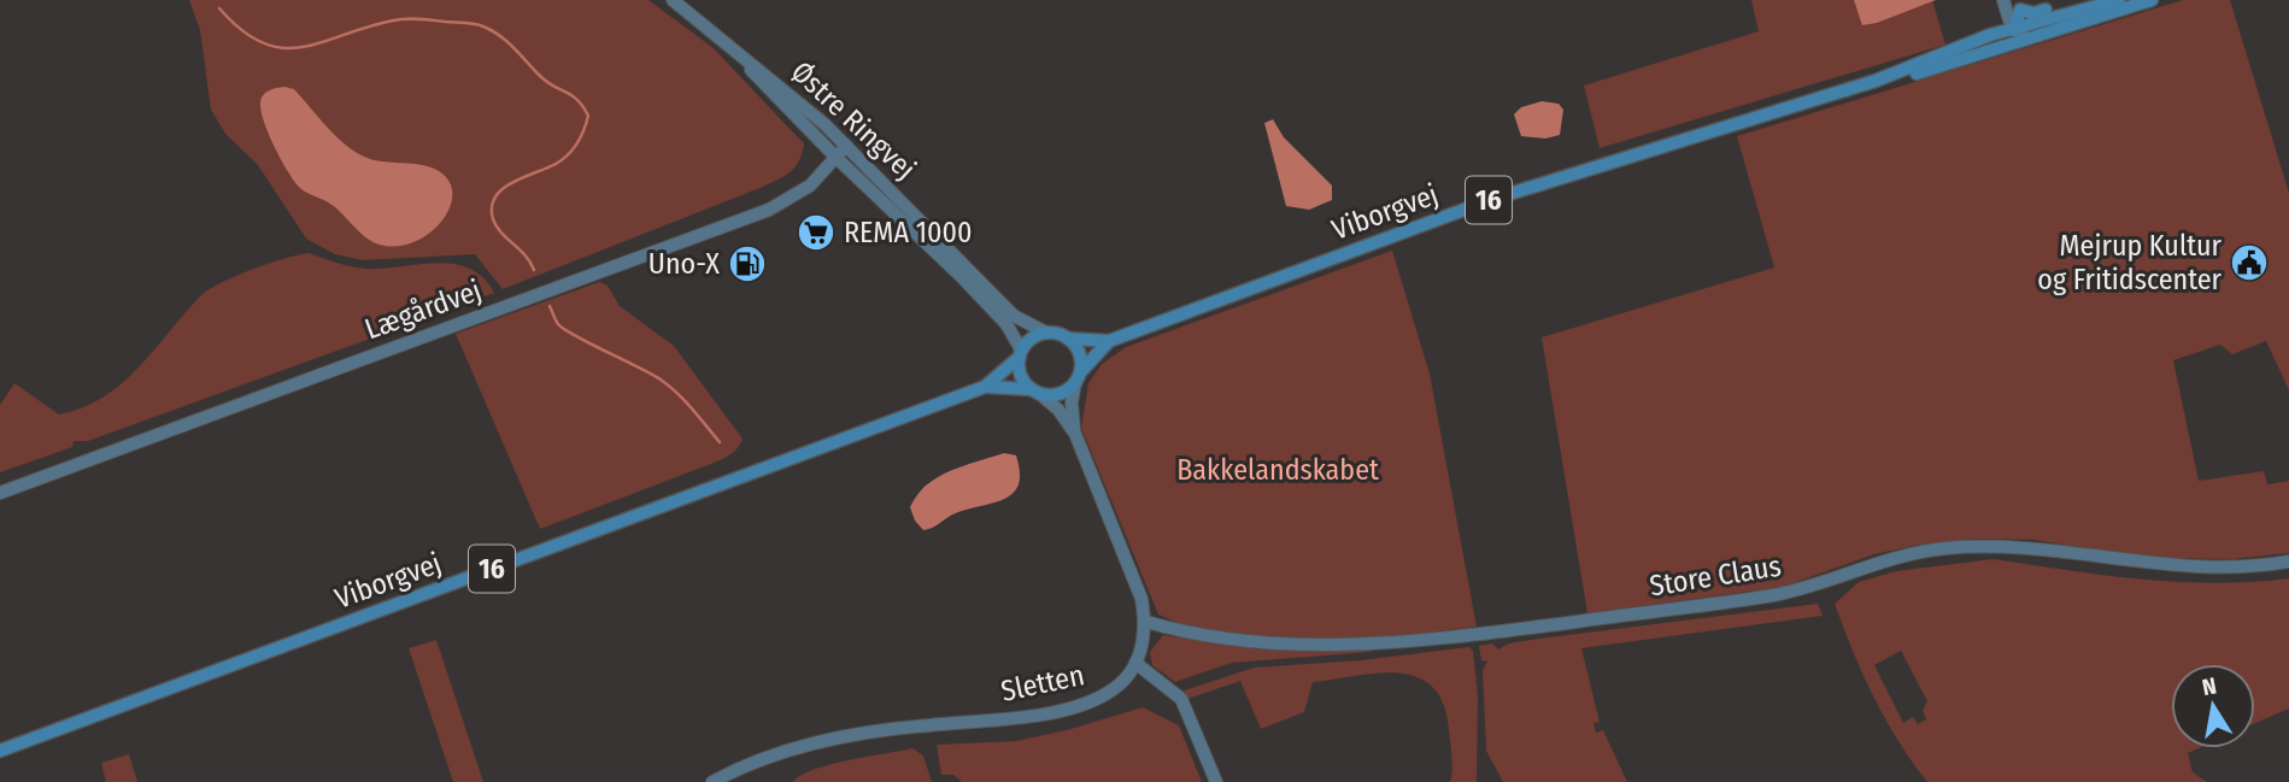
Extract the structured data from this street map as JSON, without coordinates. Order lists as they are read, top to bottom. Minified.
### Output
{"streets":{"main road":["16","Viborgvej"],"street":["Østre Ringvej","Lægårdvej","Store Claus","Sletten"]},"crossings":[["Østre Ringvej","16"],["Østre Ringvej","Viborgvej"],["Østre Ringvej","Lægårdvej"],["16","Viborgvej"],["Store Claus","Sletten"]],"parks":["Bakkelandskabet"],"places":{"supermarket":["REMA 1000"],"public building":["Mejrup Kultur og Fritidscenter"],"fuel station":["Uno-X"]},"north":"top"}
